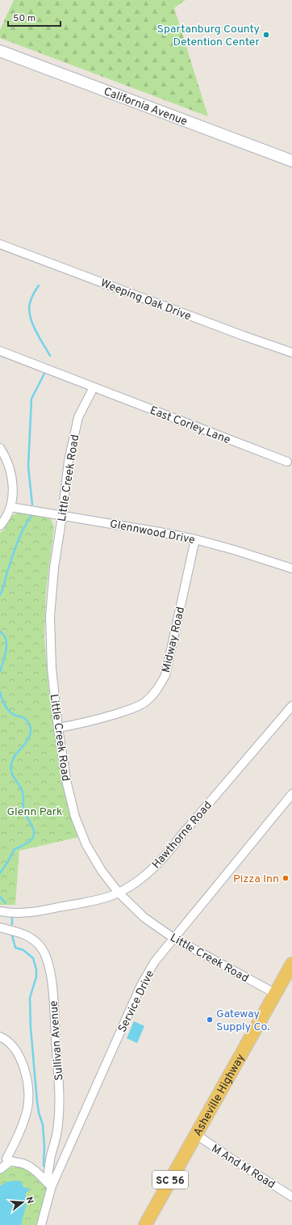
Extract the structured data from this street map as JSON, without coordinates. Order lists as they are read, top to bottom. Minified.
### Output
{"streets":{"main road":["California Avenue","Asheville Highway","SC 56"],"street":["Weeping Oak Drive","East Corley Lane","Little Creek Road","Glennwood Drive","Midway Road","Hawthorne Road","Service Drive","Sullivan Avenue","M And M Road"]},"crossings":[["East Corley Lane","Little Creek Road"],["Little Creek Road","Glennwood Drive"],["Little Creek Road","Midway Road"],["Little Creek Road","Hawthorne Road"],["Little Creek Road","Service Drive"],["Little Creek Road","Asheville Highway"],["Glennwood Drive","Midway Road"],["Service Drive","Sullivan Avenue"],["Asheville Highway","M And M Road"]],"parks":["Glenn Park"],"places":["Spartanburg County Detention Center","Pizza Inn","Gateway Supply Co."],"scale_bar":"50 m","north":"right"}
